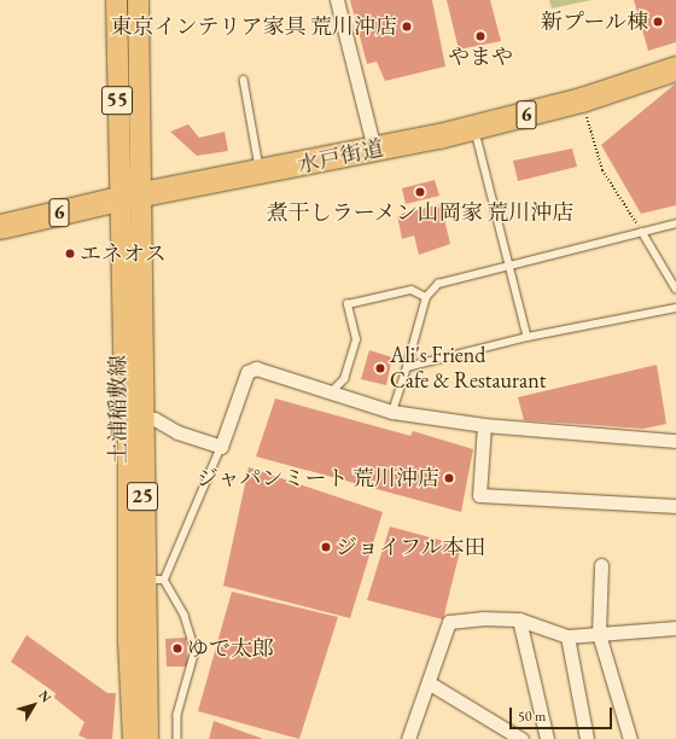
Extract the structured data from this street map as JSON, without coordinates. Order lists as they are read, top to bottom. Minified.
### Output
{"streets":{"highway":["6","水戸街道"],"main road":["55","土浦稲敷線","25"]},"crossings":[["55","水戸街道"],["55","土浦稲敷線"],["水戸街道","土浦稲敷線"]],"places":["新プール棟","東京インテリア家具 荒川沖店","やまや","煮干しラーメン山岡家 荒川沖店","エネオス","Ali's Friend Cafe & Restaurant","ジャパンミート 荒川沖店","ジョイフル本田","ゆで太郎"],"scale_bar":"50 m","north":"top right"}
